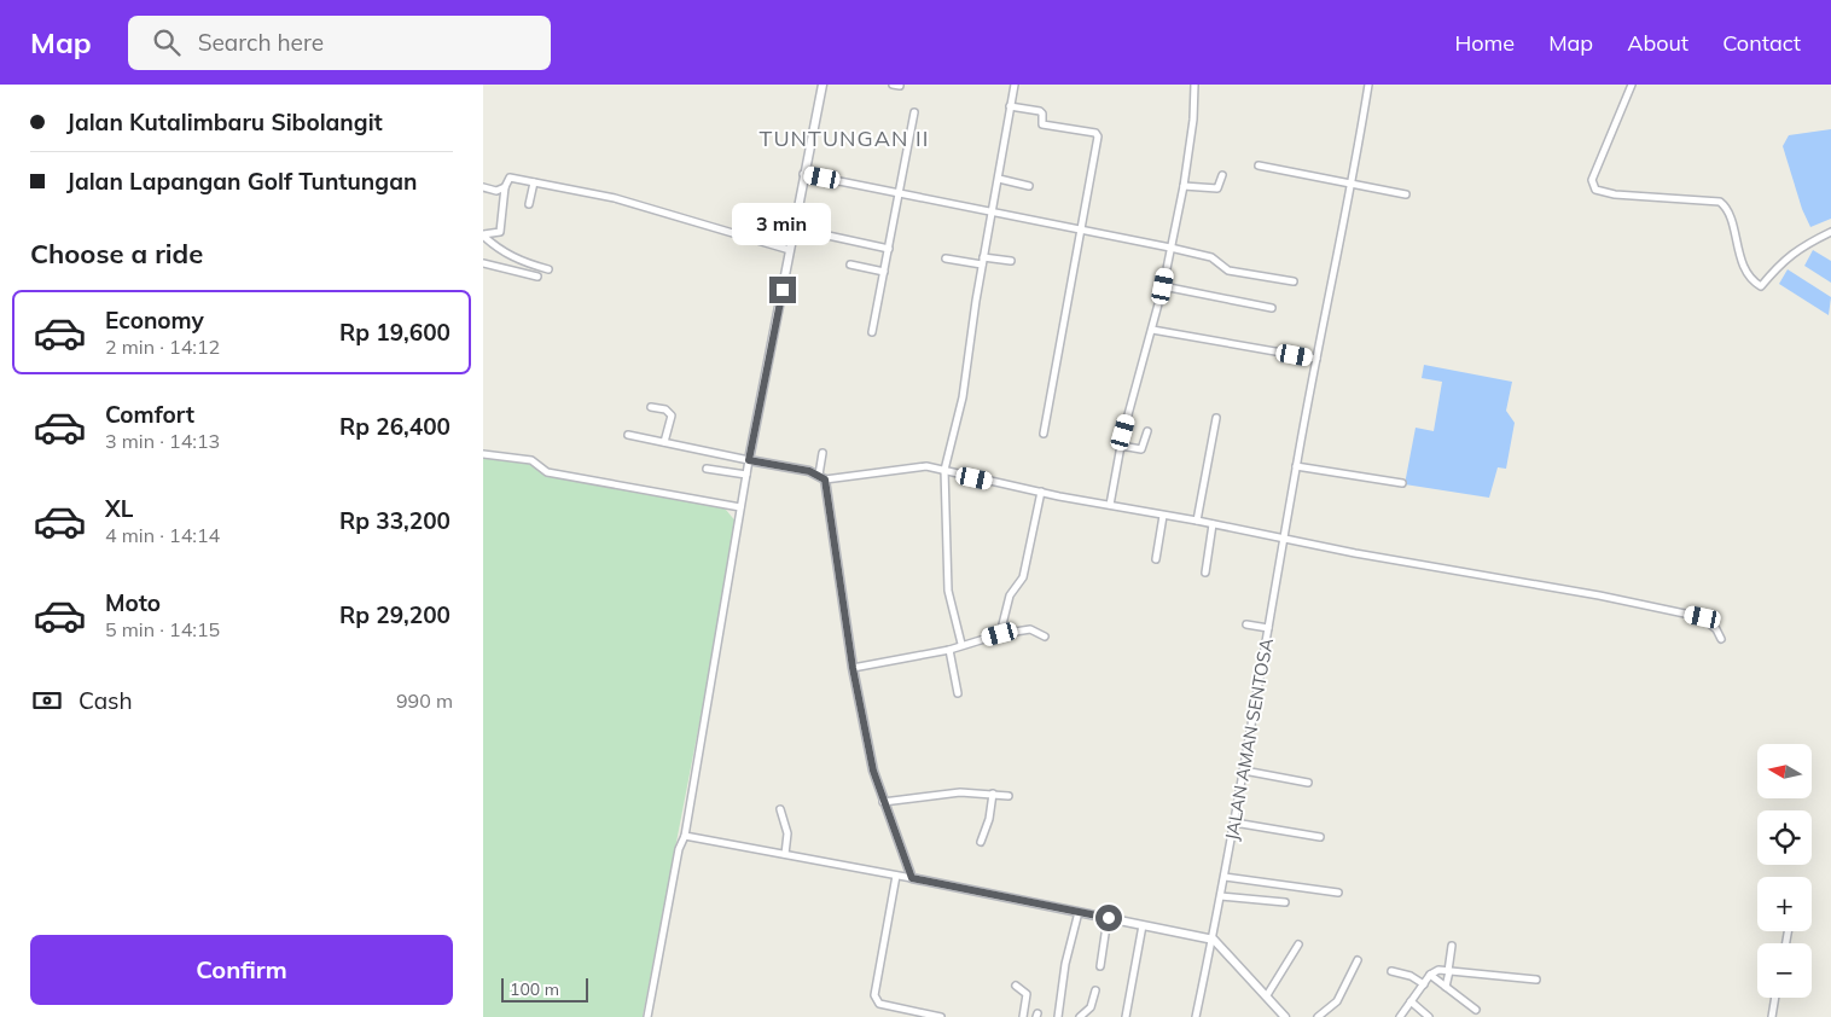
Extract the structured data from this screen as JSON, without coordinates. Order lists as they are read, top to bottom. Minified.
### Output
{"streets":{"street":["JALAN AMAN SENTOSA"]},"districts":["TUNTUNGAN II"],"scale_bar":"100 m","north":"left","page":{"header":"Map","search":"Search here","nav":["Home","Map","About","Contact"],"banner":["Jalan Kutalimbaru Sibolangit","Jalan Lapangan Golf Tuntungan"],"bubble":"3 min","heading":"Choose a ride","list":[{"name":"Economy","note":"2 min · 14:12","value":"Rp 19,600"},{"name":"Comfort","note":"3 min · 14:13","value":"Rp 26,400"},{"name":"XL","note":"4 min · 14:14","value":"Rp 33,200"},{"name":"Moto","note":"5 min · 14:15","value":"Rp 29,200"}],"pay":["Cash","990 m"],"map_buttons":["+","−"],"buttons":"Confirm","scale":"100 m"}}
